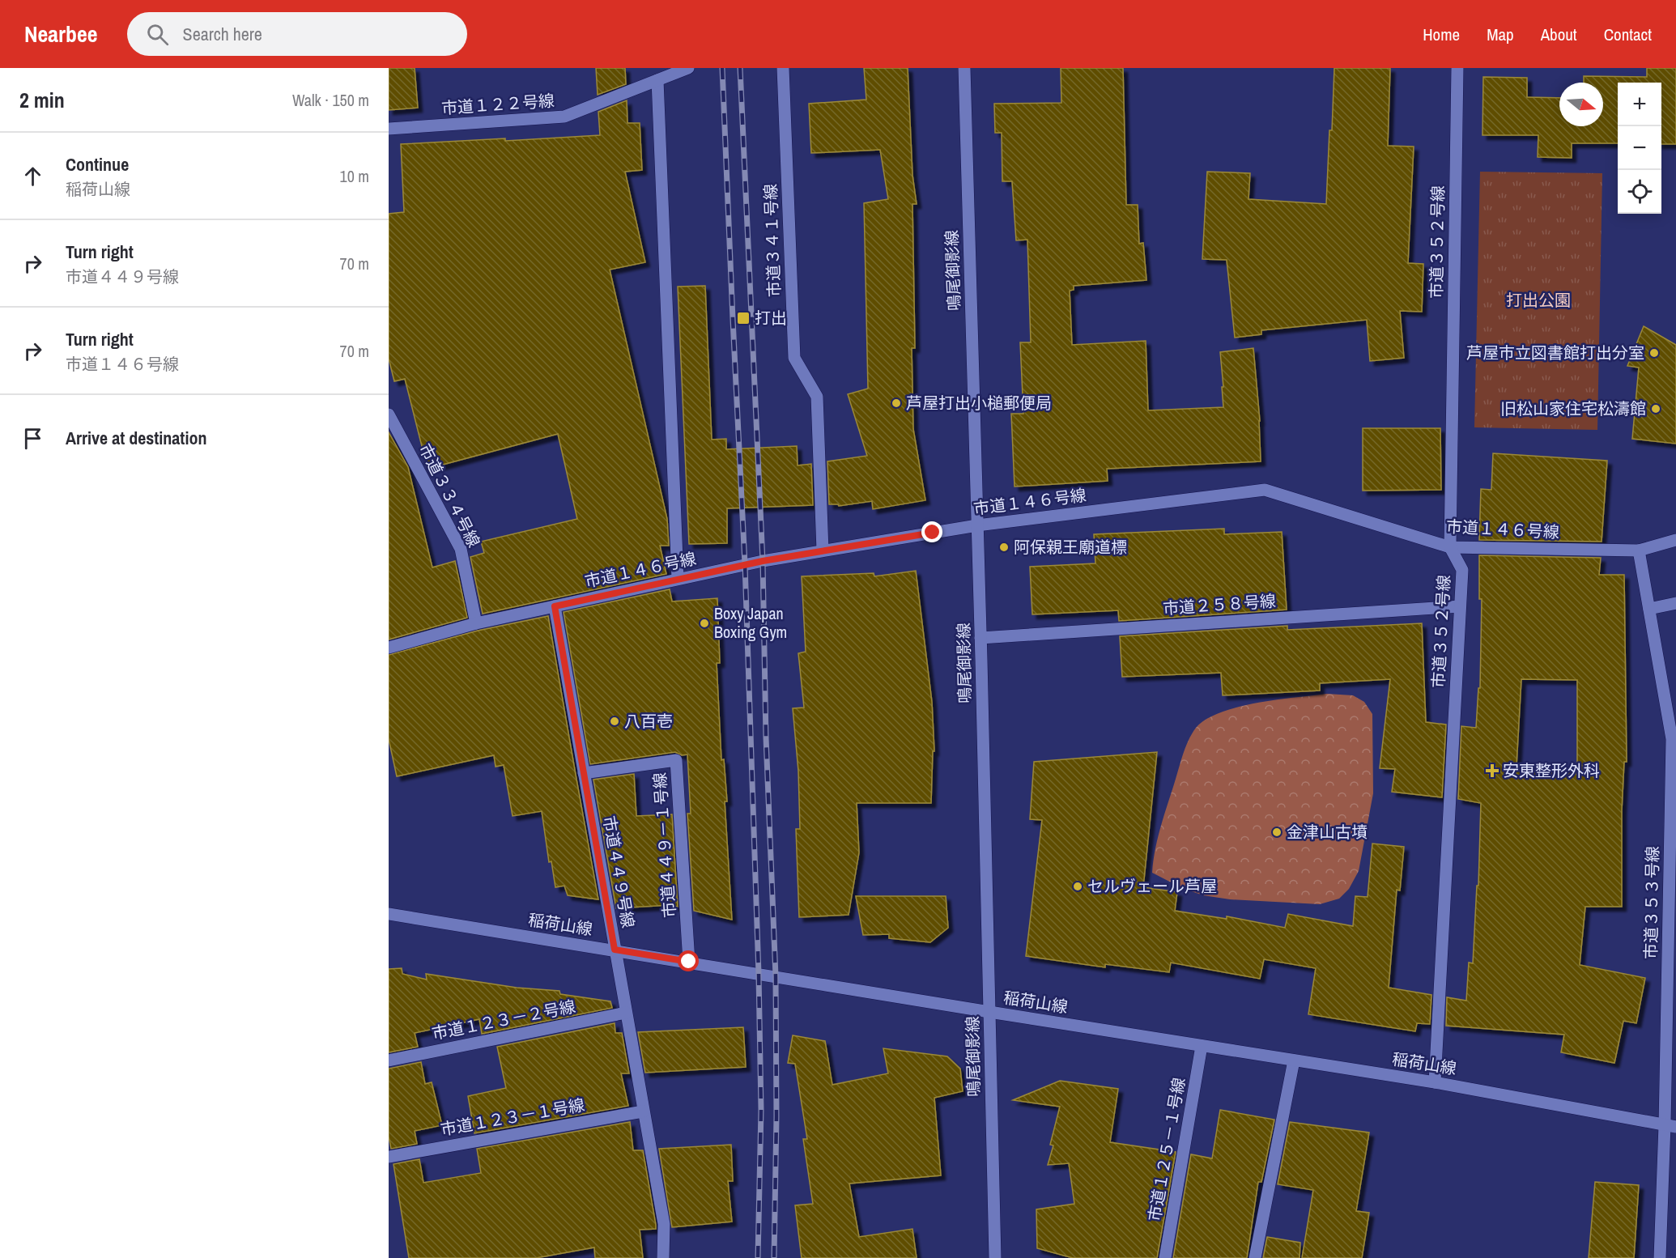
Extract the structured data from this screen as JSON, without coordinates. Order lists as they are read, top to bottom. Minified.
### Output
{"streets":{"street":["市道１２２号線","市道３４１号線","市道３５２号線","鳴尾御影線","市道３３４号線","市道１４６号線","市道２５８号線","市道４４９－１号線","市道４４９号線","市道３５３号線","稲荷山線","市道１２３－２号線","市道１２３－１号線","市道１２５－１号線"]},"crossings":[["市道３４１号線","市道１４６号線"],["市道３５２号線","市道１４６号線"],["市道３５２号線","市道２５８号線"],["市道３５２号線","稲荷山線"],["鳴尾御影線","市道１４６号線"],["鳴尾御影線","市道２５８号線"],["鳴尾御影線","稲荷山線"],["市道３３４号線","市道１４６号線"],["市道１４６号線","市道４４９号線"],["市道１４６号線","市道３５３号線"],["市道４４９－１号線","市道４４９号線"],["市道４４９－１号線","稲荷山線"],["市道４４９号線","稲荷山線"],["市道４４９号線","市道１２３－２号線"],["市道４４９号線","市道１２３－１号線"],["市道３５３号線","稲荷山線"],["稲荷山線","市道１２５－１号線"]],"parks":["打出公園"],"places":{"transit":["打出"],"other":["芦屋市立図書館打出分室","芦屋打出小槌郵便局","旧松山家住宅松濤館","阿保親王廟道標","Boxy Japan Boxing Gym","八百壱","金津山古墳","セルヴェール芦屋"],"health":["安東整形外科"]},"north":"right","page":{"header":"Nearbee","search":"Search here","nav":["Home","Map","About","Contact"],"heading":["2 min","Walk · 150 m"],"map_buttons":["+","−"],"list":[["Continue","稲荷山線","10 m"],["Turn right","市道４４９号線","70 m"],["Turn right","市道１４６号線","70 m"],"Arrive at destination"]}}
